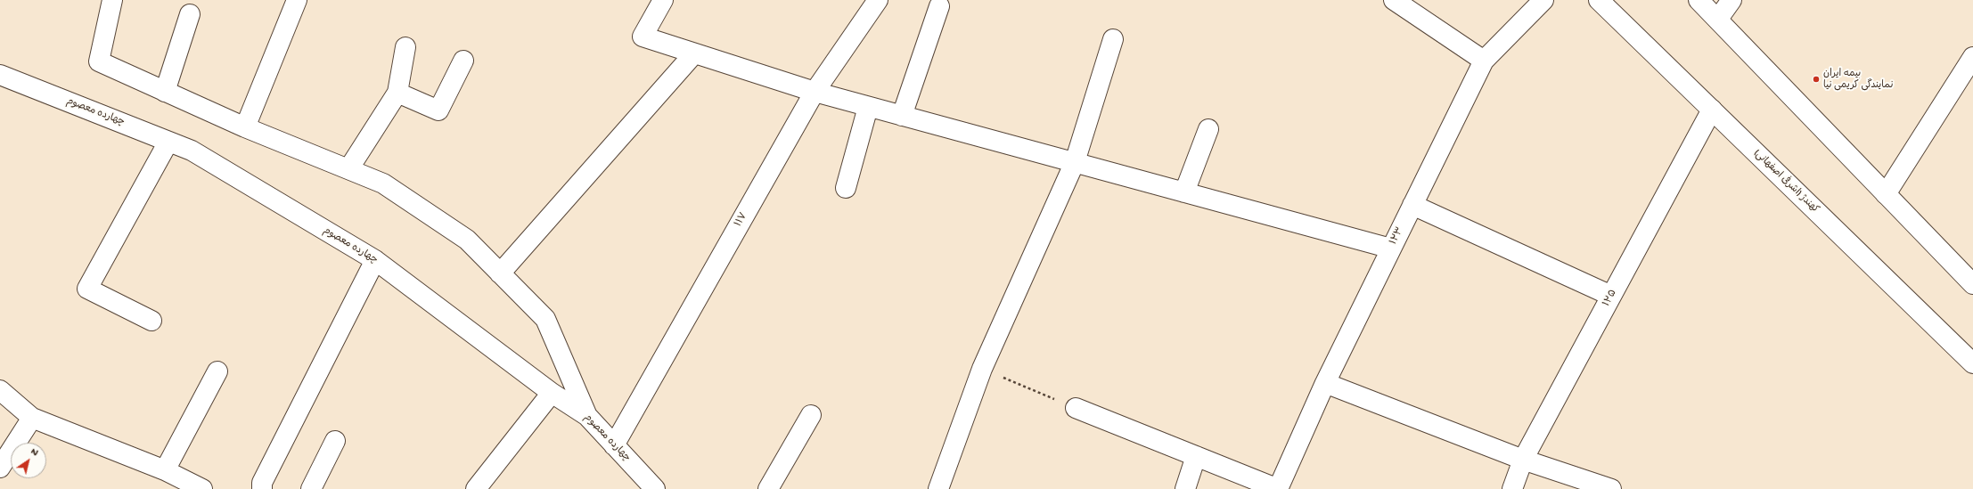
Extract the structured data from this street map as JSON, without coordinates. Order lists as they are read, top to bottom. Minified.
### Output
{"streets":{"street":["چهارده معصوم","کهندژ (اشرفی اصفهانی)","۱۱۷","۱۲۳","۱۲۵"]},"crossings":[["چهارده معصوم","۱۱۷"],["کهندژ (اشرفی اصفهانی)","۱۲۵"]],"places":["بیمه ایران نمایندگی کریمی نیا"],"north":"top right"}
